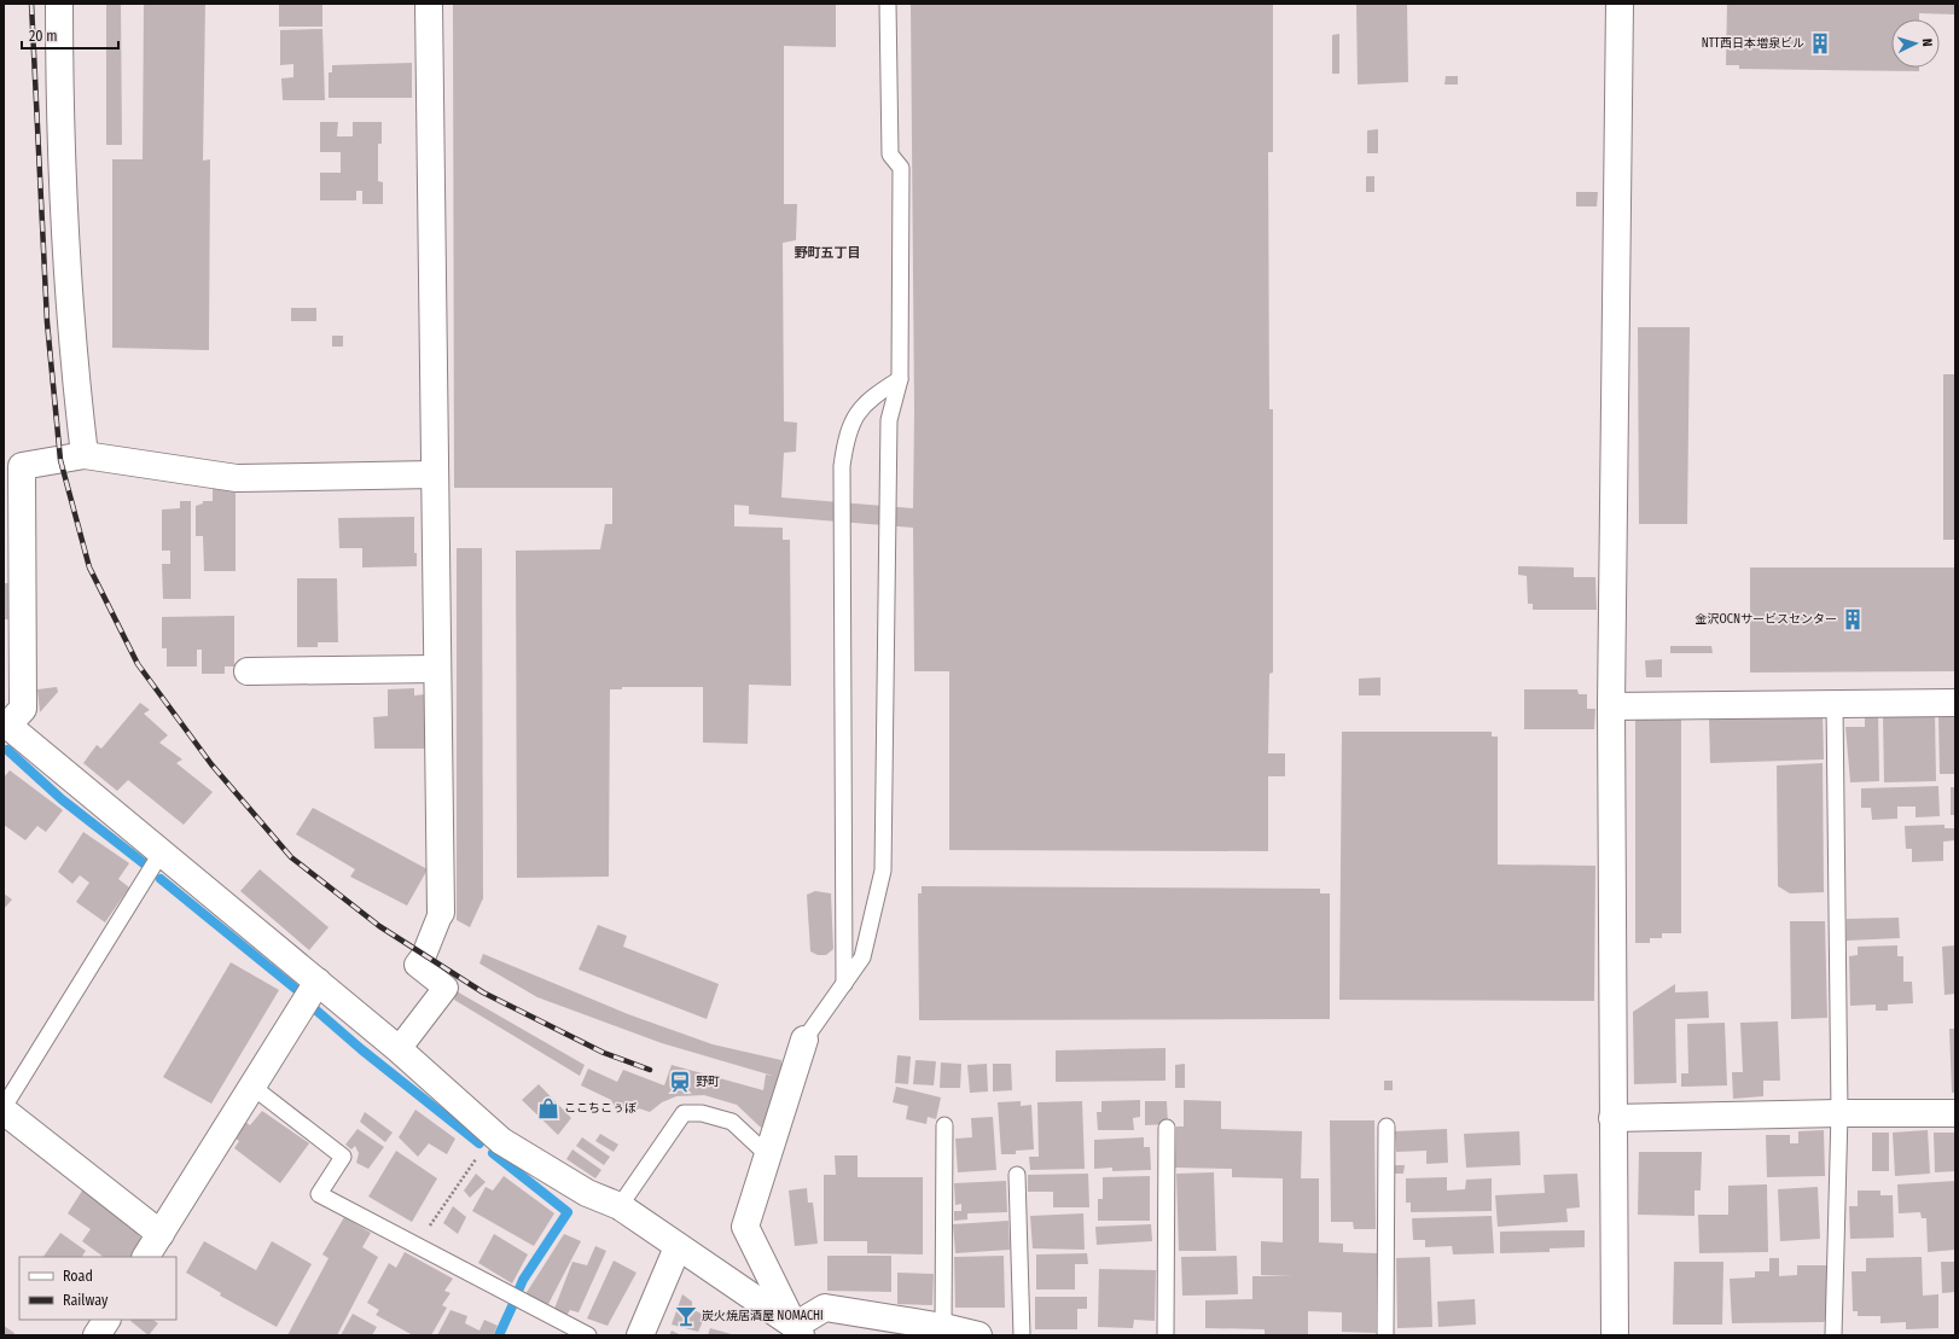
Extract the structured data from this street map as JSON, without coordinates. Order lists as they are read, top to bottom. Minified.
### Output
{"districts":["野町五丁目"],"places":{"building":["NTT西日本増泉ビル","金沢OCNサービスセンター"],"station":["野町"],"shop":["ここちこぅぼ"],"bar":["炭火焼居酒屋 NOMACHI"]},"legend":["Road","Railway"],"scale_bar":"20 m","north":"right"}
